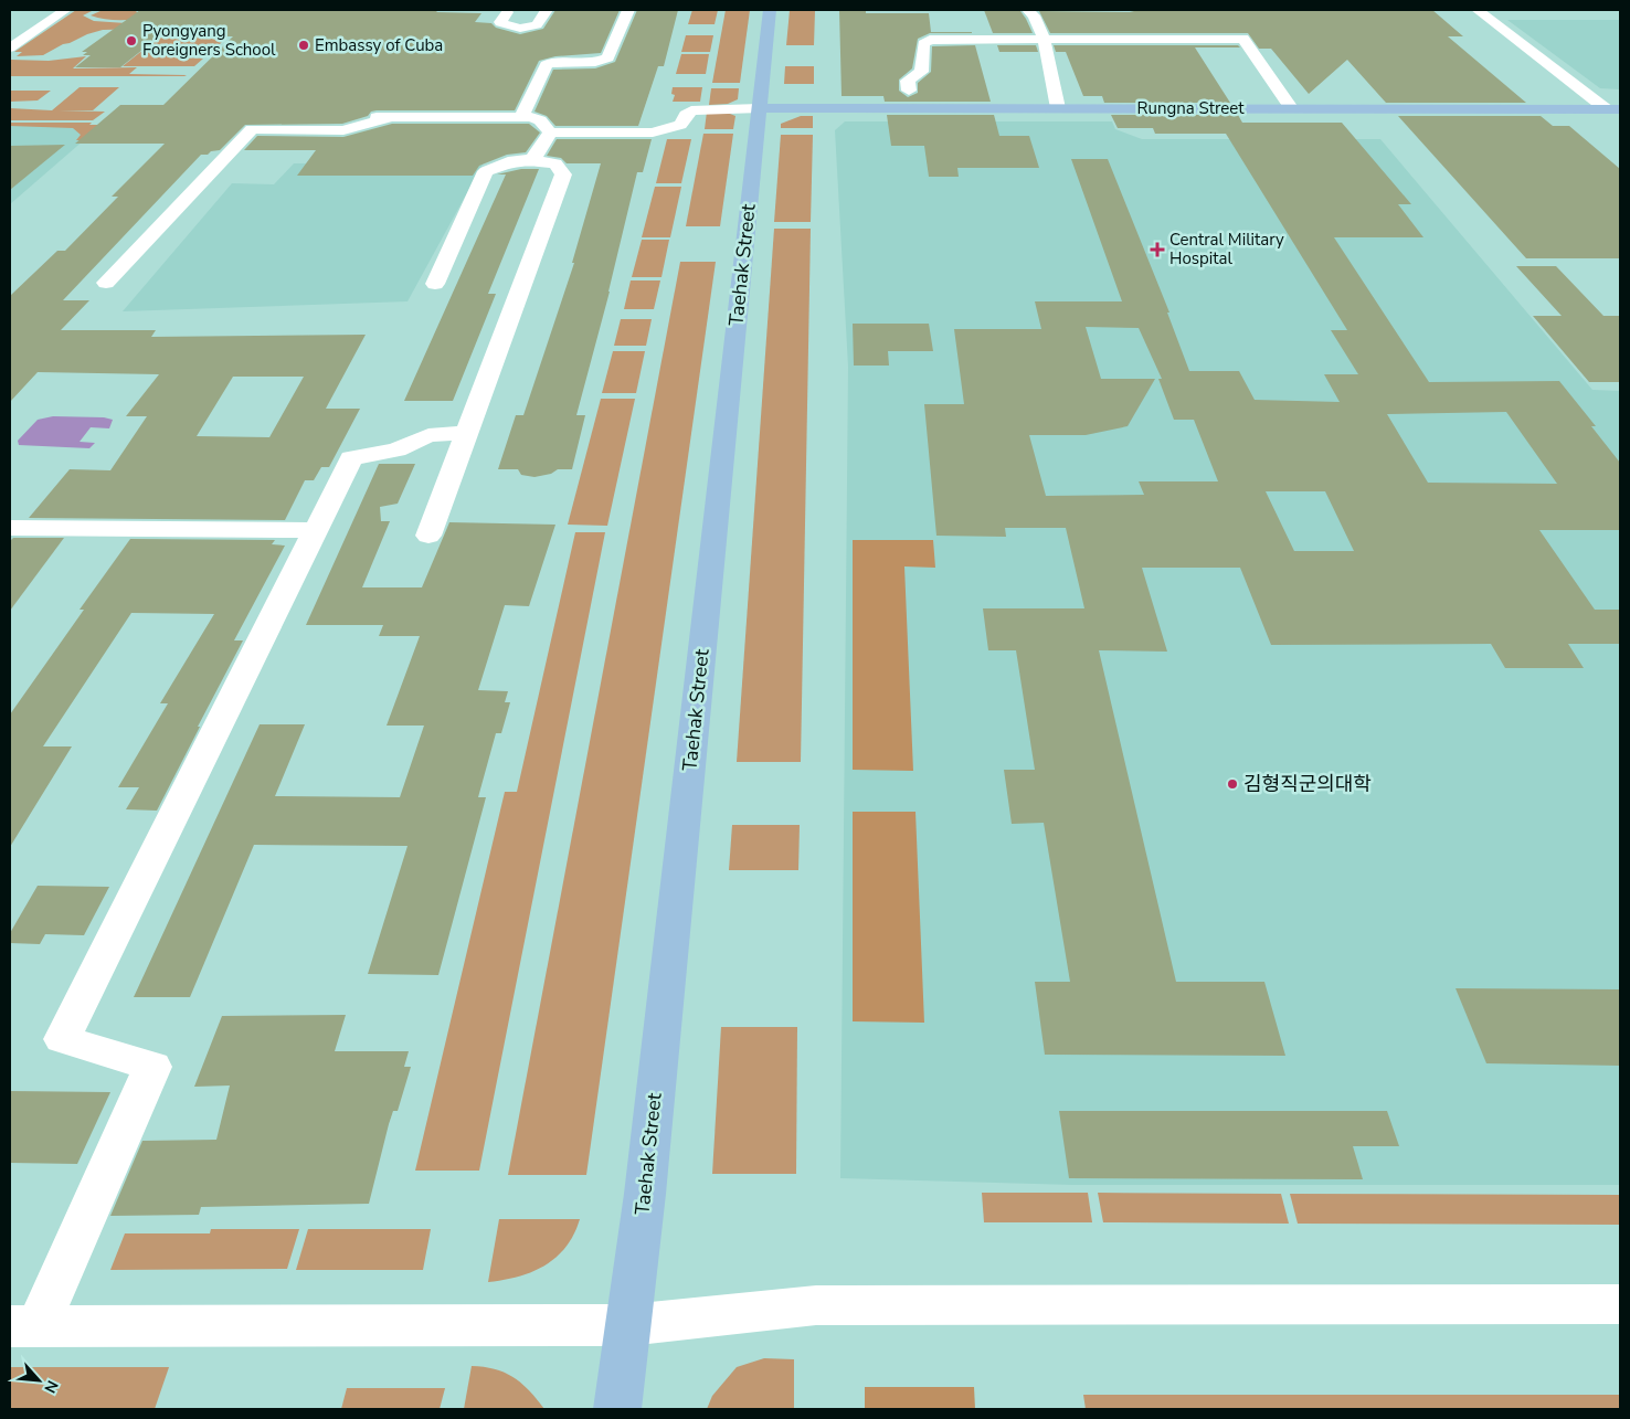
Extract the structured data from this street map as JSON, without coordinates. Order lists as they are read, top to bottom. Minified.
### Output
{"streets":{"main road":["Rungna Street","Taehak Street"]},"crossings":[["Rungna Street","Taehak Street"]],"places":{"other":["Pyongyang Foreigners School","Embassy of Cuba","김형직군의대학"],"health":["Central Military Hospital"]},"north":"bottom right"}
